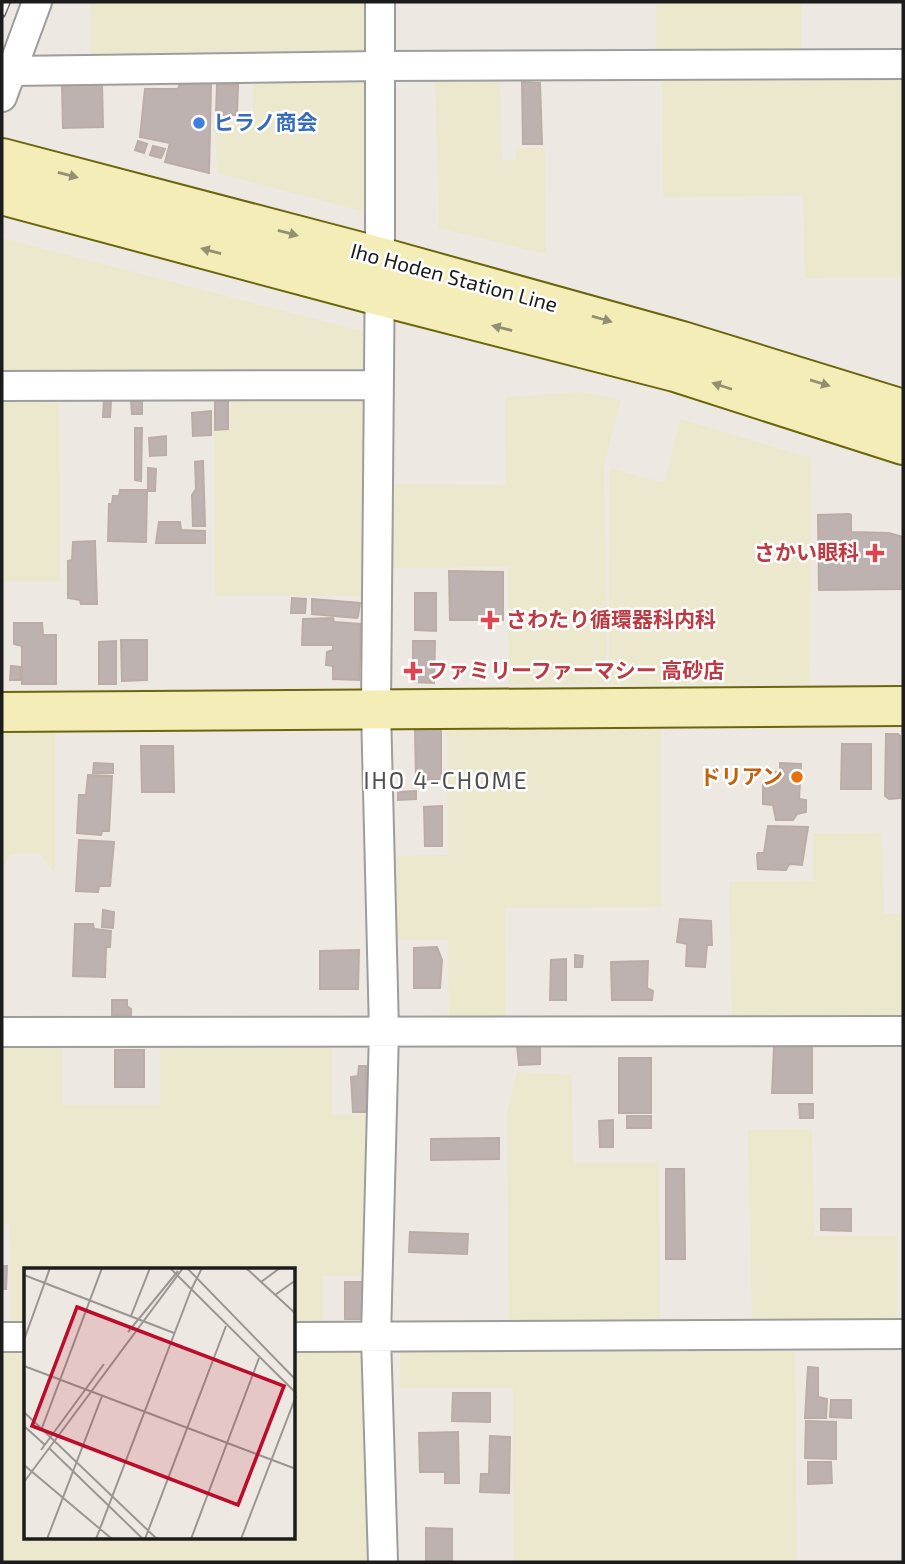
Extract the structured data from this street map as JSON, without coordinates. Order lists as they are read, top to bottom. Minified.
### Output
{"streets":{"main road":["Iho Hoden Station Line"]},"districts":["IHO 4-CHOME"],"places":{"other":["ヒラノ商会","ドリアン"],"health":["さかい眼科","さわたり循環器科内科","ファミリーファーマシー 高砂店"]}}
